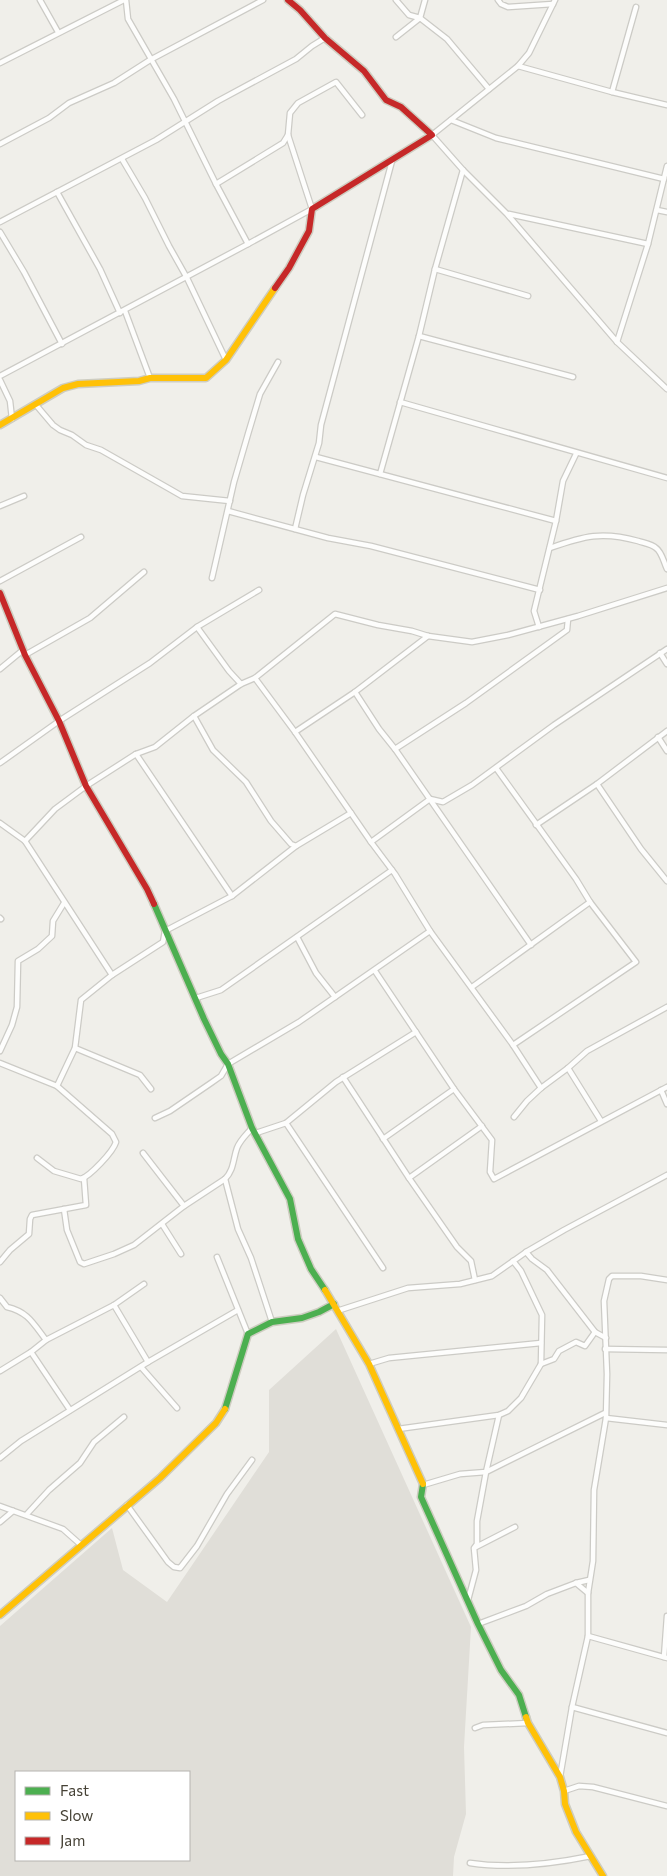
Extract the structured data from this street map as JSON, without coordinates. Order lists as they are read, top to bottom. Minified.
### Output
{"legend":["Fast","Slow","Jam"]}
